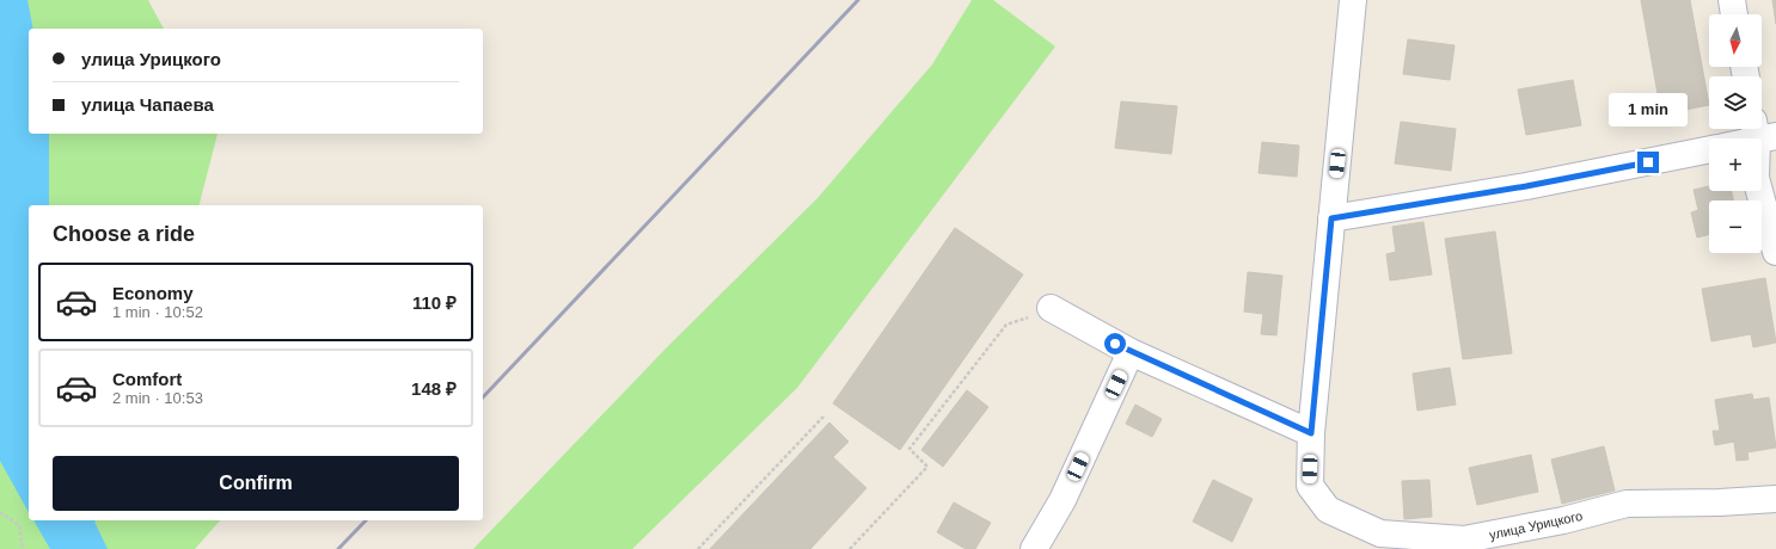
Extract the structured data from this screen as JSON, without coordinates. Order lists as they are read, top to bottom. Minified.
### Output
{"streets":{"street":["улица Урицкого"]},"north":"bottom","page":{"map_buttons":["+","−"],"banner":["улица Урицкого","улица Чапаева"],"bubble":"1 min","heading":"Choose a ride","list":[{"name":"Economy","note":"1 min · 10:52","value":"110 ₽"},{"name":"Comfort","note":"2 min · 10:53","value":"148 ₽"}],"buttons":"Confirm"}}
